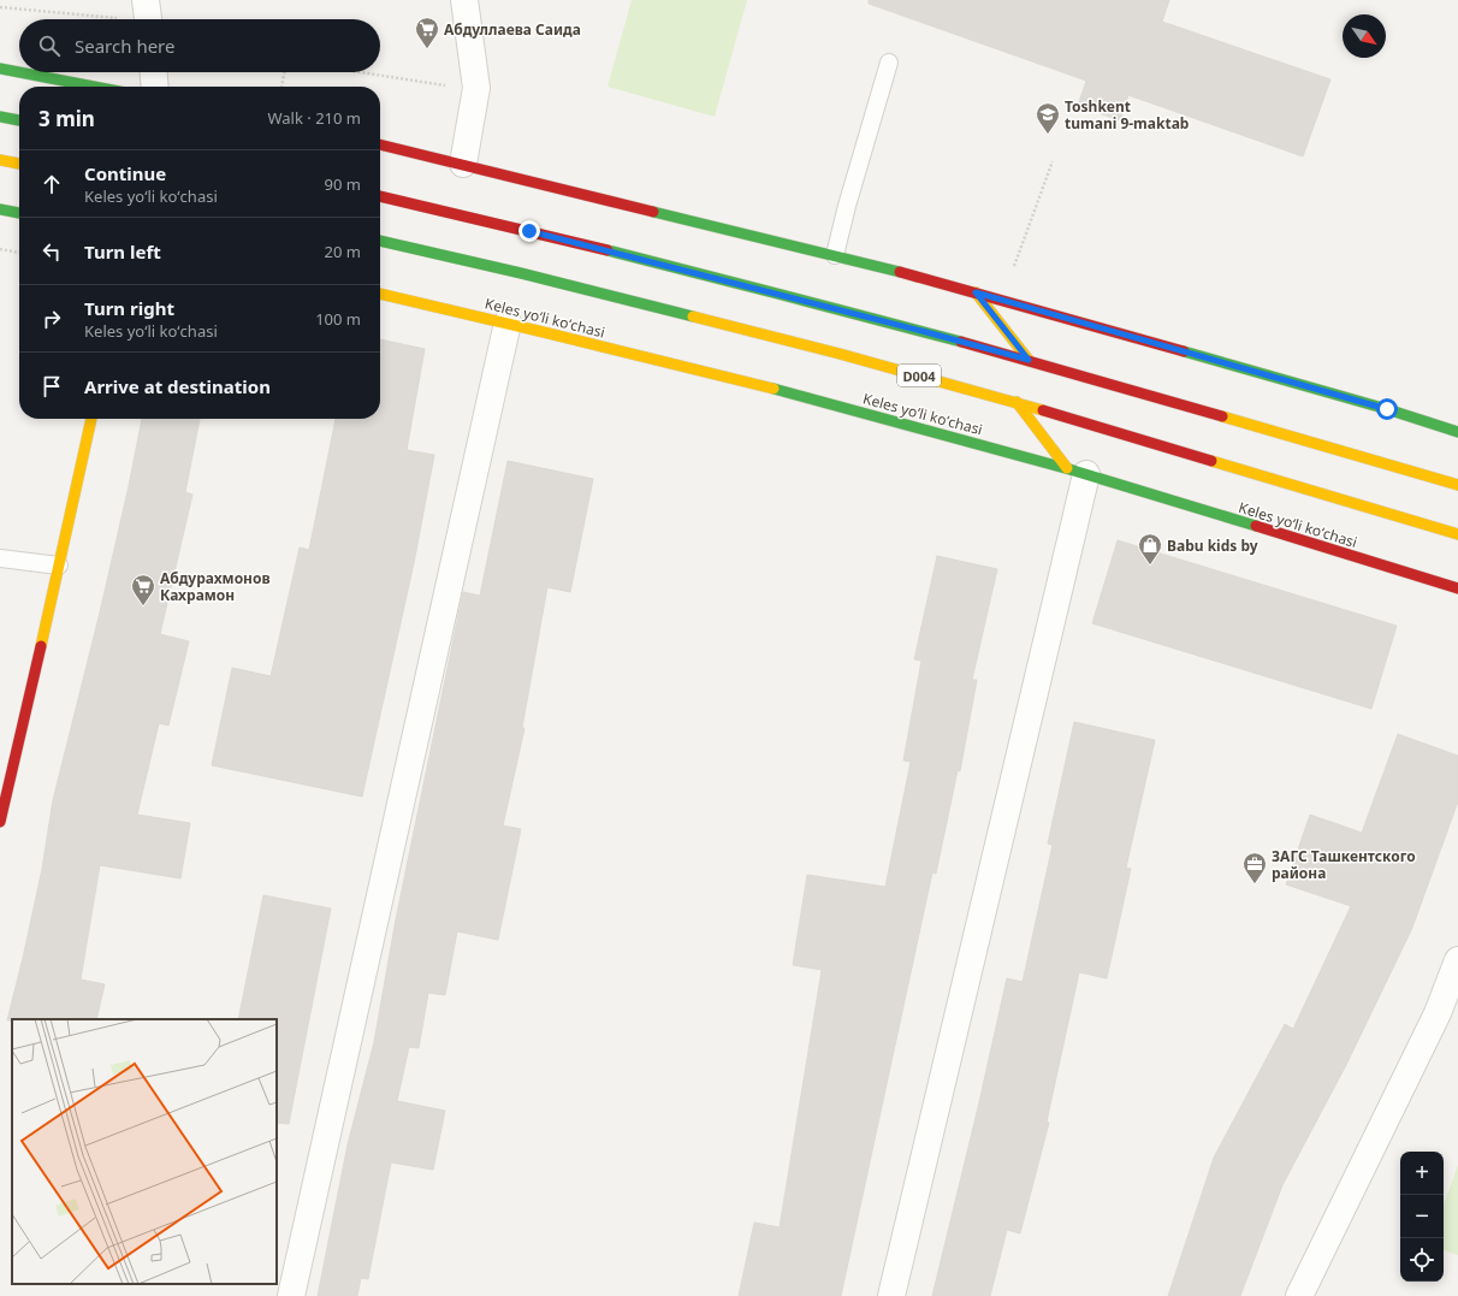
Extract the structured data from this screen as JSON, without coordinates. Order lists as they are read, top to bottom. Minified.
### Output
{"streets":{"street":["Keles yoʻli koʻchasi","D004"]},"places":{"supermarket":["Абдуллаева Саида","Абдурахмонов Кахрамон"],"school or university":["Toshkent tumani 9-maktab"],"shop":["Babu kids by"],"office":["ЗАГС Ташкентского района"]},"north":"bottom right","page":{"search":"Search here","heading":["3 min","Walk · 210 m"],"list":[["Continue","Keles yoʻli koʻchasi","90 m"],["Turn left","20 m"],["Turn right","Keles yoʻli koʻchasi","100 m"],"Arrive at destination"],"map_buttons":["+","−"]}}
